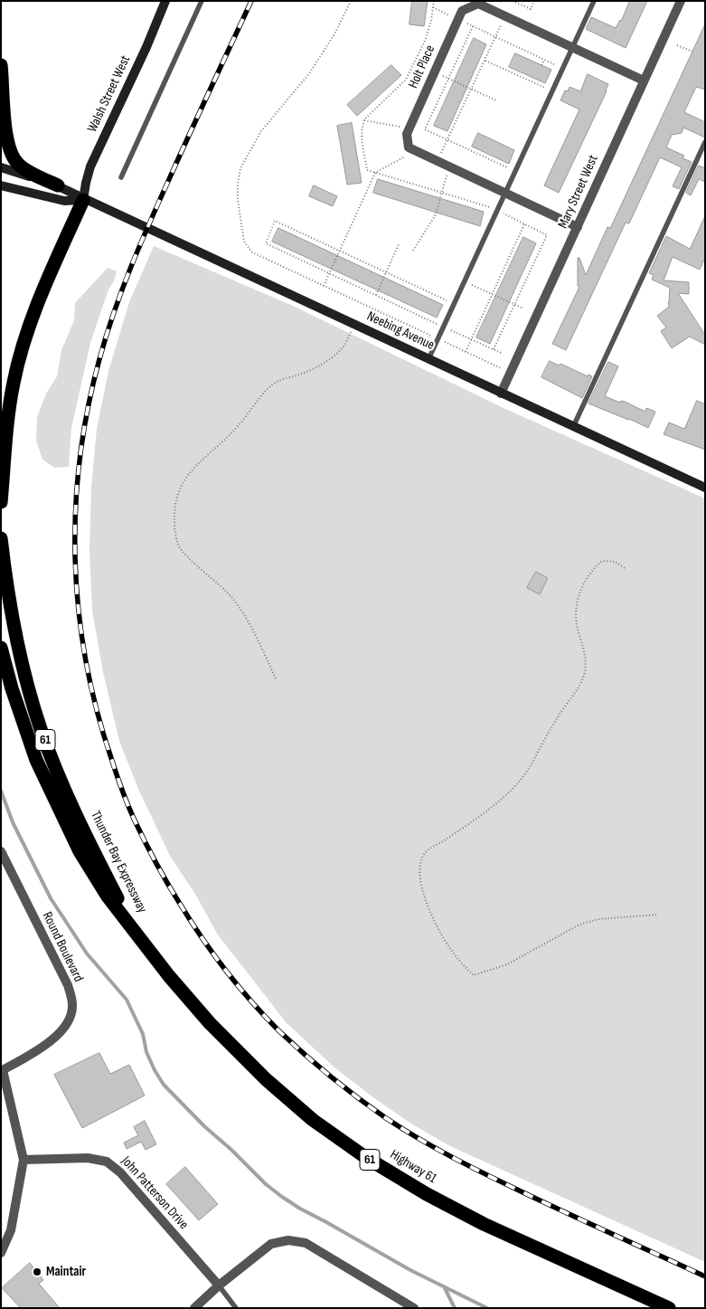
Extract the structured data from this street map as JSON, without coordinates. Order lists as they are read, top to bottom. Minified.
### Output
{"streets":{"highway":["61","Thunder Bay Expressway","Highway 61"],"main road":["Walsh Street West","Neebing Avenue"],"street":["Holt Place","Mary Street West","Round Boulevard","John Patterson Drive"]},"crossings":[["Holt Place","Mary Street West"],["Walsh Street West","Neebing Avenue"],["Mary Street West","Neebing Avenue"],["Thunder Bay Expressway","Highway 61"],["Round Boulevard","John Patterson Drive"]],"places":["Maintair"]}
